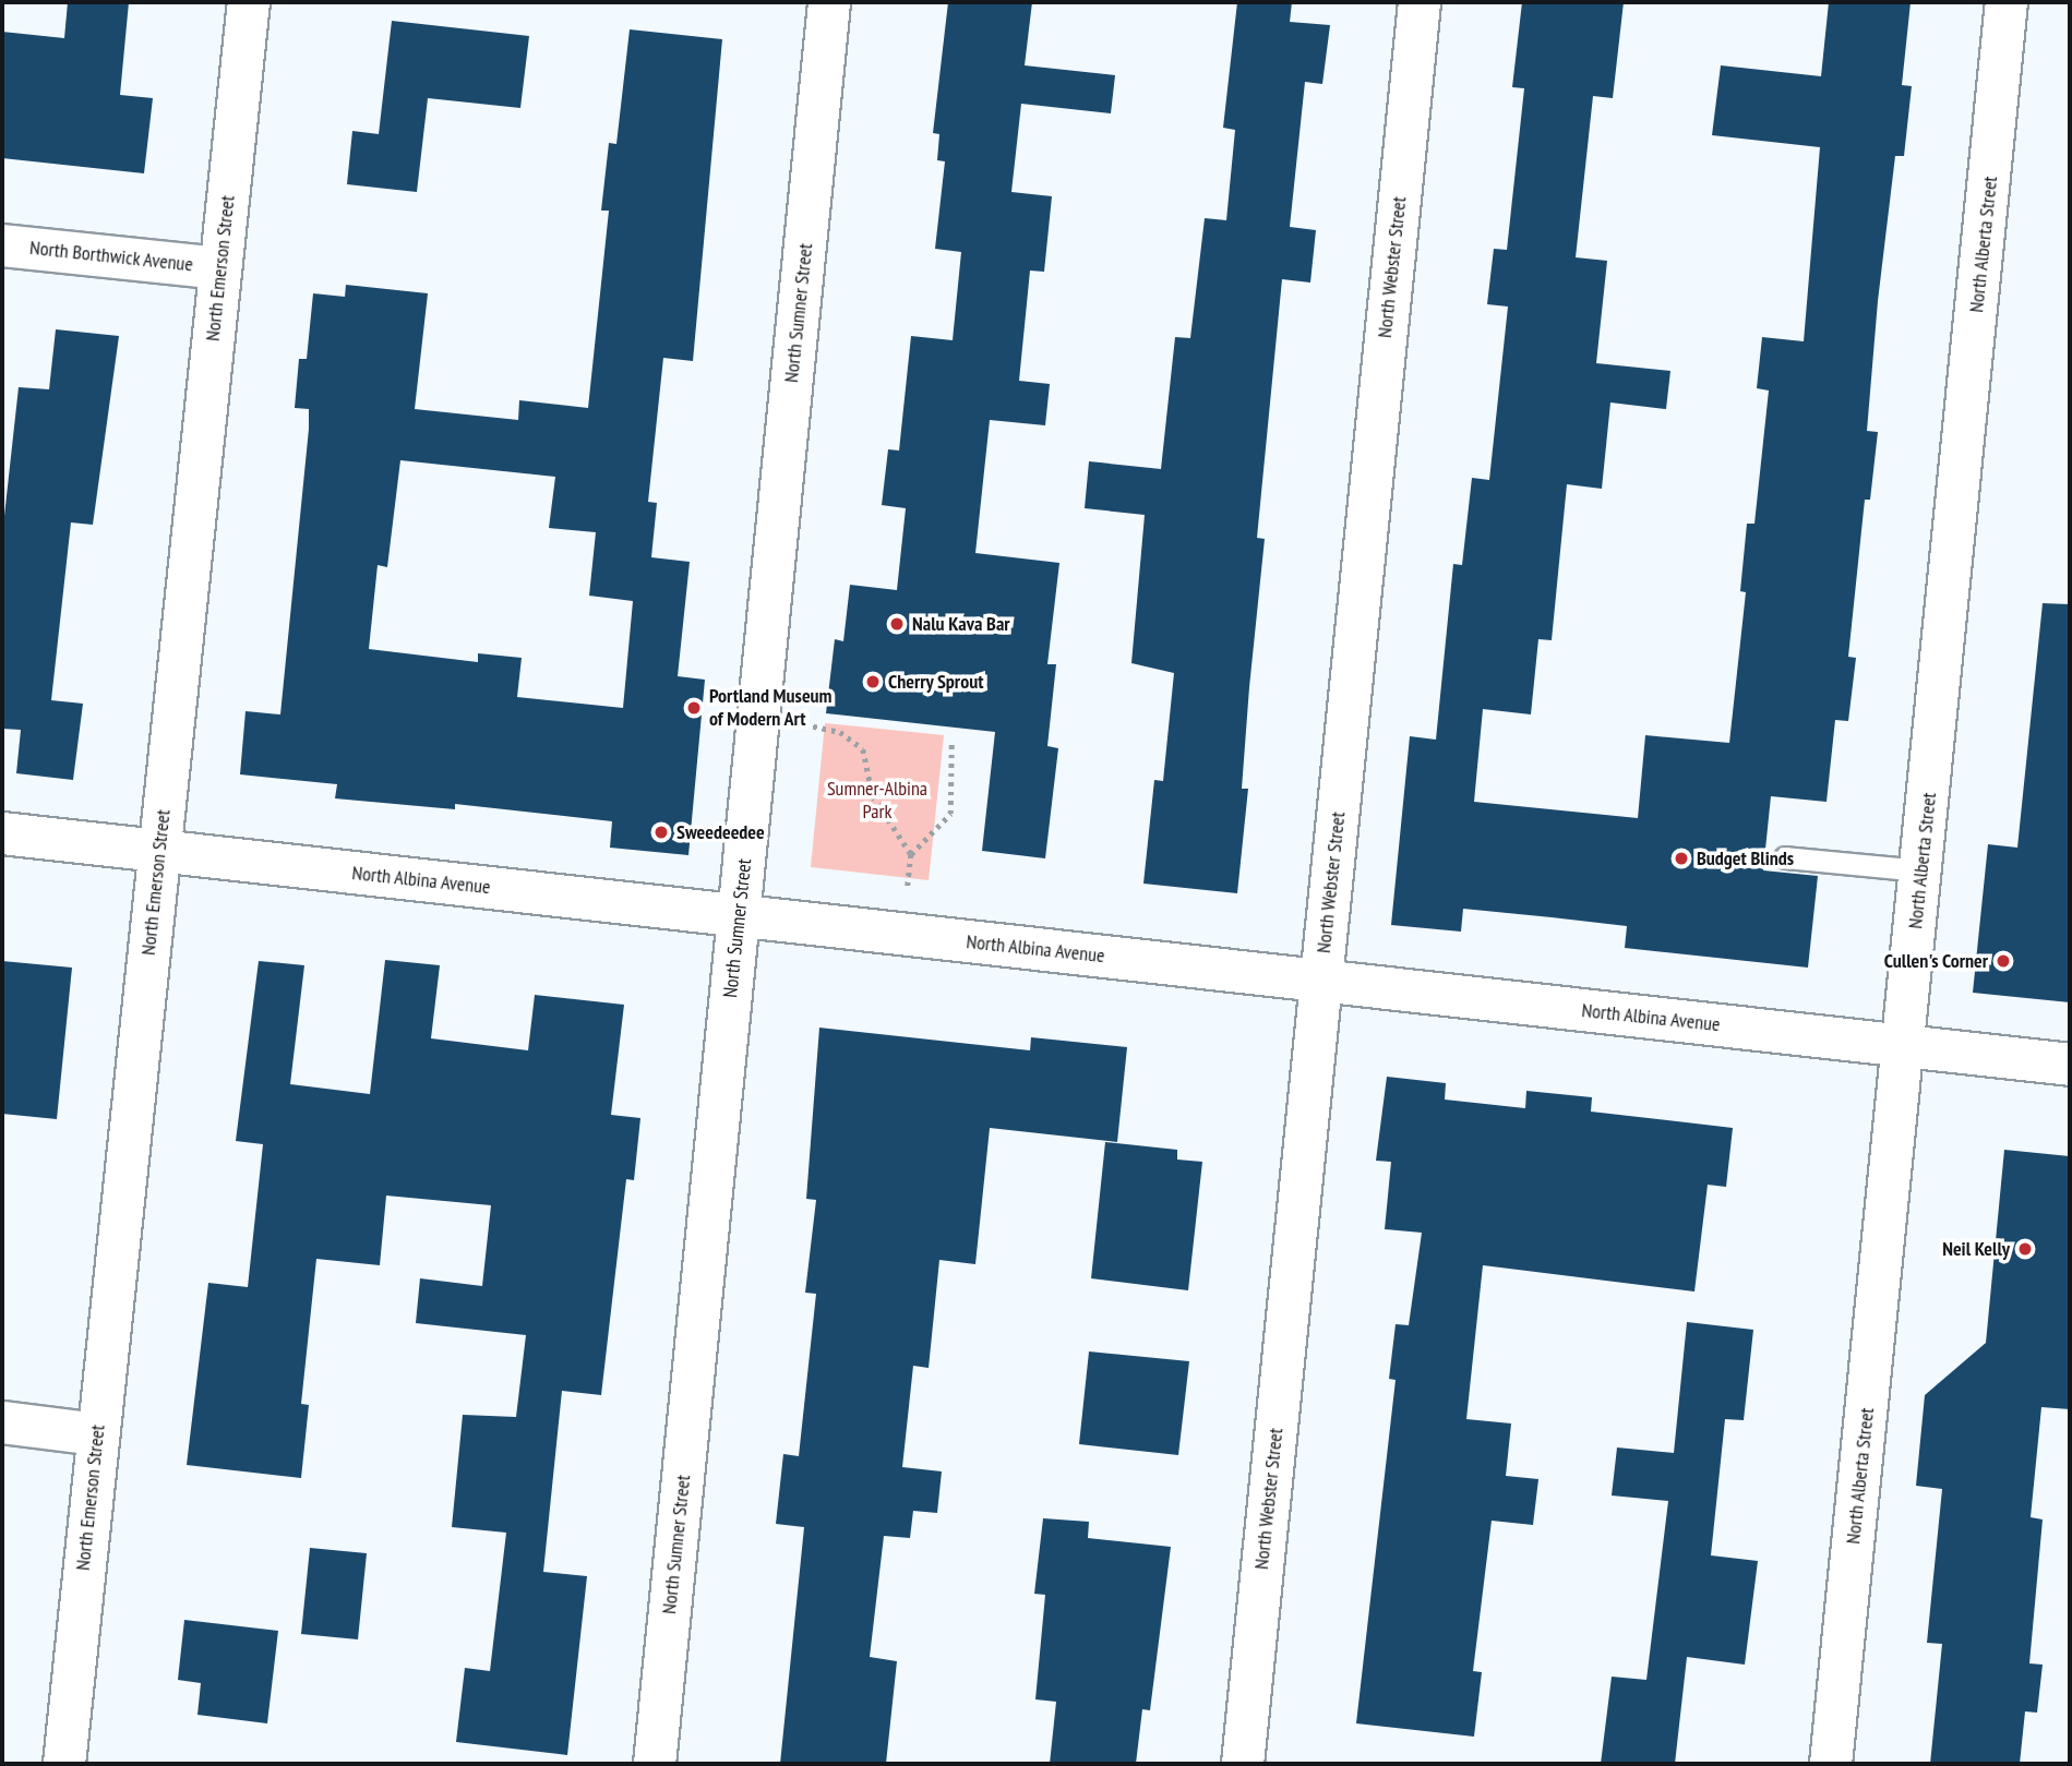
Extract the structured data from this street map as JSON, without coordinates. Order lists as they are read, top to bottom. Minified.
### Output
{"streets":{"street":["North Alberta Street","North Borthwick Avenue","North Webster Street","North Emerson Street","North Sumner Street","North Albina Avenue"]},"crossings":[["North Alberta Street","North Albina Avenue"],["North Borthwick Avenue","North Emerson Street"],["North Webster Street","North Albina Avenue"],["North Emerson Street","North Albina Avenue"],["North Sumner Street","North Albina Avenue"]],"parks":["Sumner-Albina Park"],"places":["Nalu Kava Bar","Cherry Sprout","Portland Museum of Modern Art","Sweedeedee","Budget Blinds","Cullen's Corner","Neil Kelly"]}
